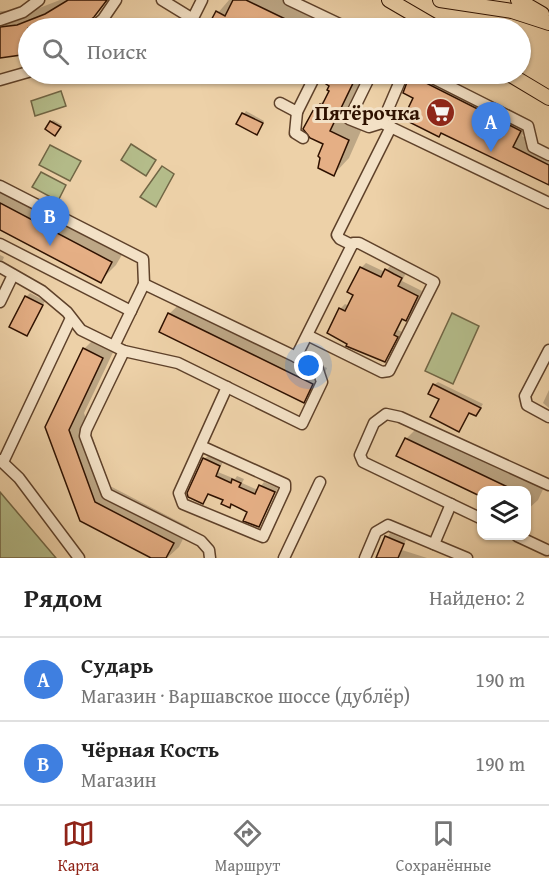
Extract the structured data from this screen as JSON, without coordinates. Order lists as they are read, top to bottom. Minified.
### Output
{"places":{"supermarket":["Пятёрочка"]},"page":{"search":"Поиск","pins":["A","B"],"heading":["Рядом","Найдено: 2"],"list":[{"mark":"A","name":"Сударь","note":"Магазин · Варшавское шоссе (дублёр)","value":"190 m"},{"mark":"B","name":"Чёрная Кость","note":"Магазин","value":"190 m"}],"nav":["Карта","Маршрут","Сохранённые"]}}
